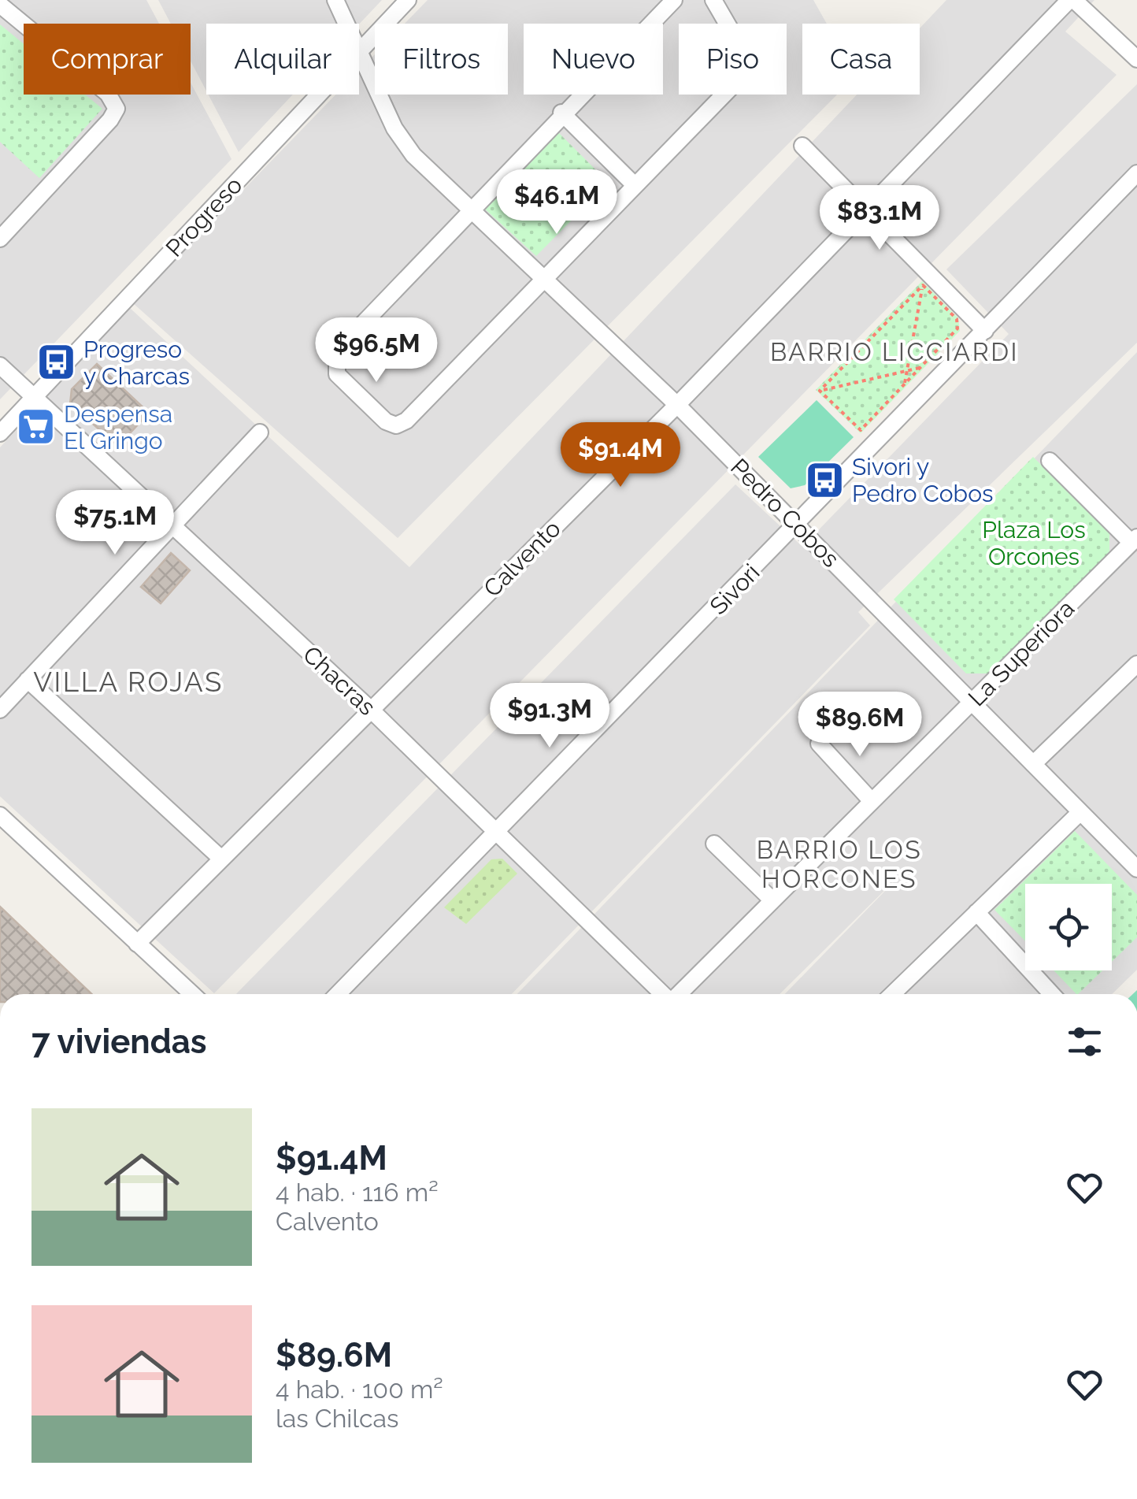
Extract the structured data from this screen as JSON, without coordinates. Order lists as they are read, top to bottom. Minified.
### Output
{"streets":{"street":["Progreso","Pedro Cobos","Calvento","Sivori","La Superiora","Chacras"]},"crossings":[["Progreso","Pedro Cobos"],["Progreso","Chacras"],["Pedro Cobos","Calvento"],["Pedro Cobos","Sivori"],["Pedro Cobos","La Superiora"],["Calvento","Chacras"],["Sivori","Chacras"]],"districts":["BARRIO LICCIARDI","VILLA ROJAS","BARRIO LOS HORCONES"],"parks":["Plaza Los Orcones"],"places":{"bus stop":["Progreso y Charcas","Sivori y Pedro Cobos"],"supermarket":["Despensa El Gringo"]},"page":{"chip":["Comprar","Alquilar","Filtros","Nuevo","Piso","Casa"],"price":["$46.1M","$83.1M","$96.5M","$91.4M","$75.1M","$91.3M","$89.6M"],"heading":"7 viviendas","list":[{"name":"$91.4M","note":"4 hab. · 116 m² · Calvento"},{"name":"$89.6M","note":"4 hab. · 100 m² · las Chilcas"}]}}
